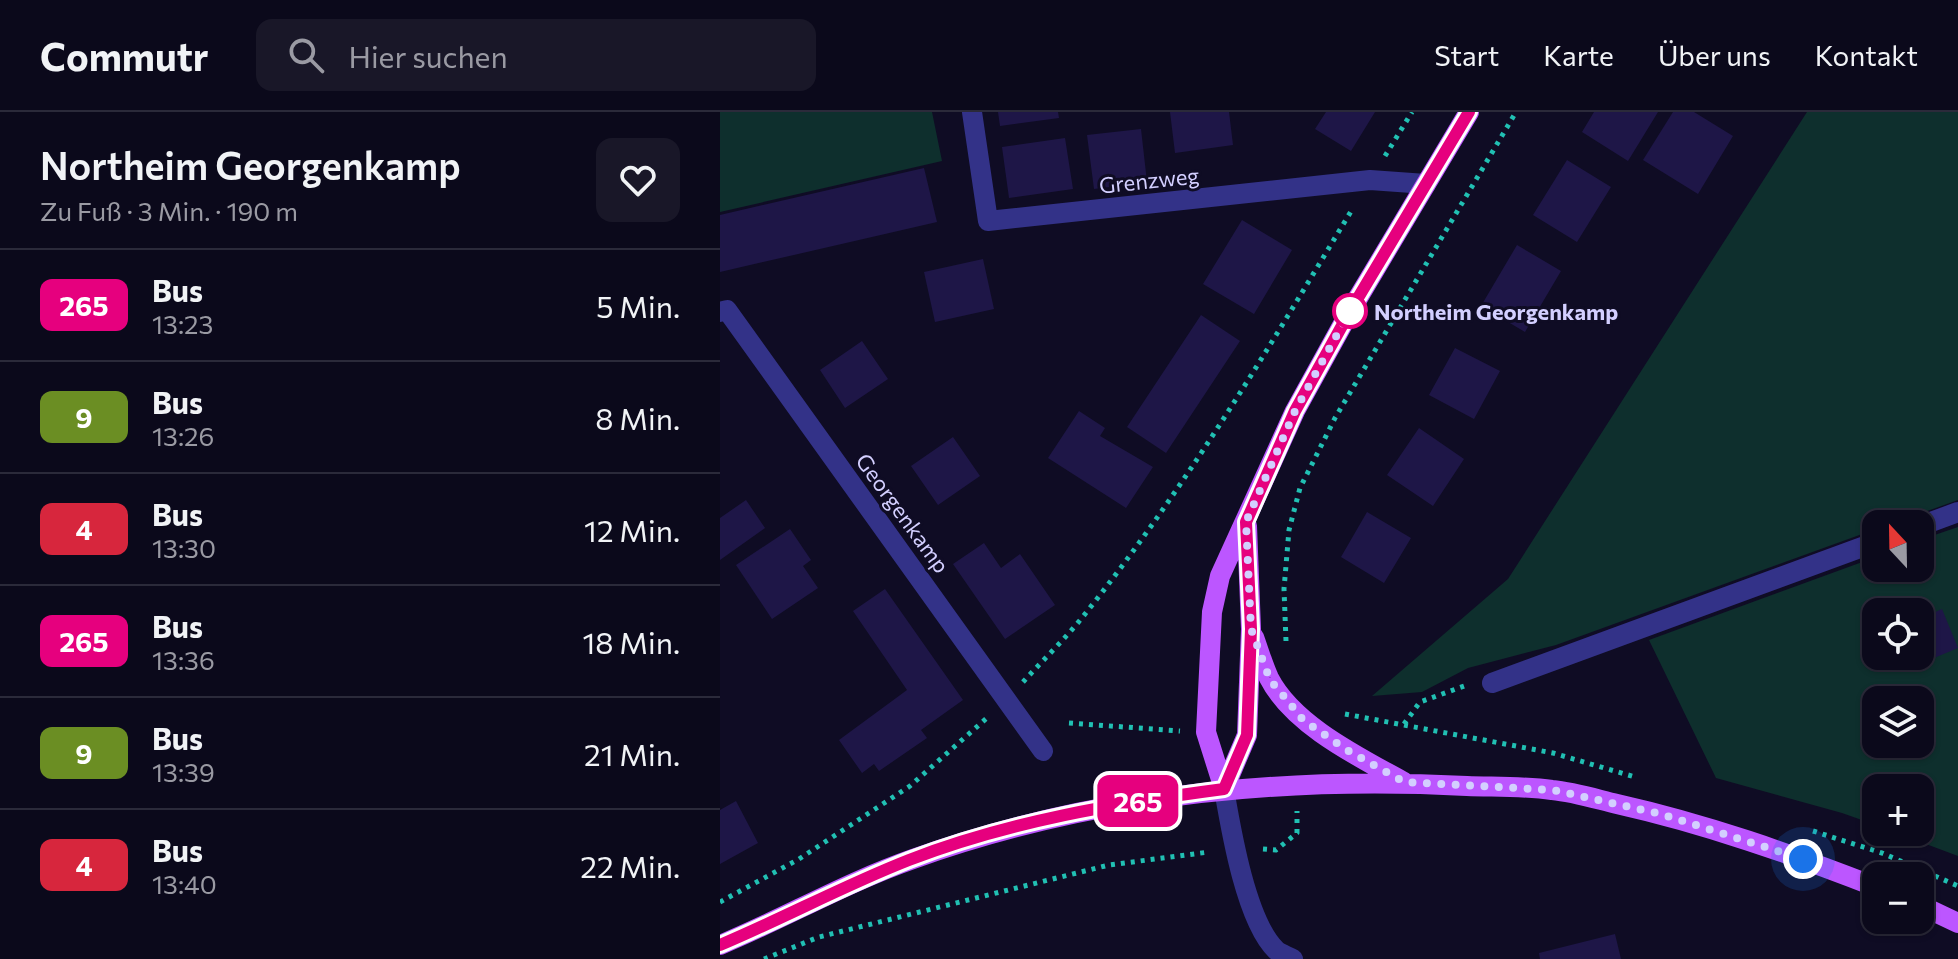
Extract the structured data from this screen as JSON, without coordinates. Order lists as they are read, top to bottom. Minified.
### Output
{"streets":{"street":["Grenzweg","Georgenkamp"]},"places":["Northeim Georgenkamp"],"lines":["bus line 265"],"north":"top","page":{"header":"Commutr","search":"Hier suchen","nav":["Start","Karte","Über uns","Kontakt"],"heading":["Northeim Georgenkamp","Zu Fuß · 3 Min. · 190 m"],"on_map":"265","list":[{"mark":"265","name":"Bus","note":"13:23","value":"5 Min."},{"mark":"9","name":"Bus","note":"13:26","value":"8 Min."},{"mark":"4","name":"Bus","note":"13:30","value":"12 Min."},{"mark":"265","name":"Bus","note":"13:36","value":"18 Min."},{"mark":"9","name":"Bus","note":"13:39","value":"21 Min."},{"mark":"4","name":"Bus","note":"13:40","value":"22 Min."}],"map_buttons":["+","−"]}}
